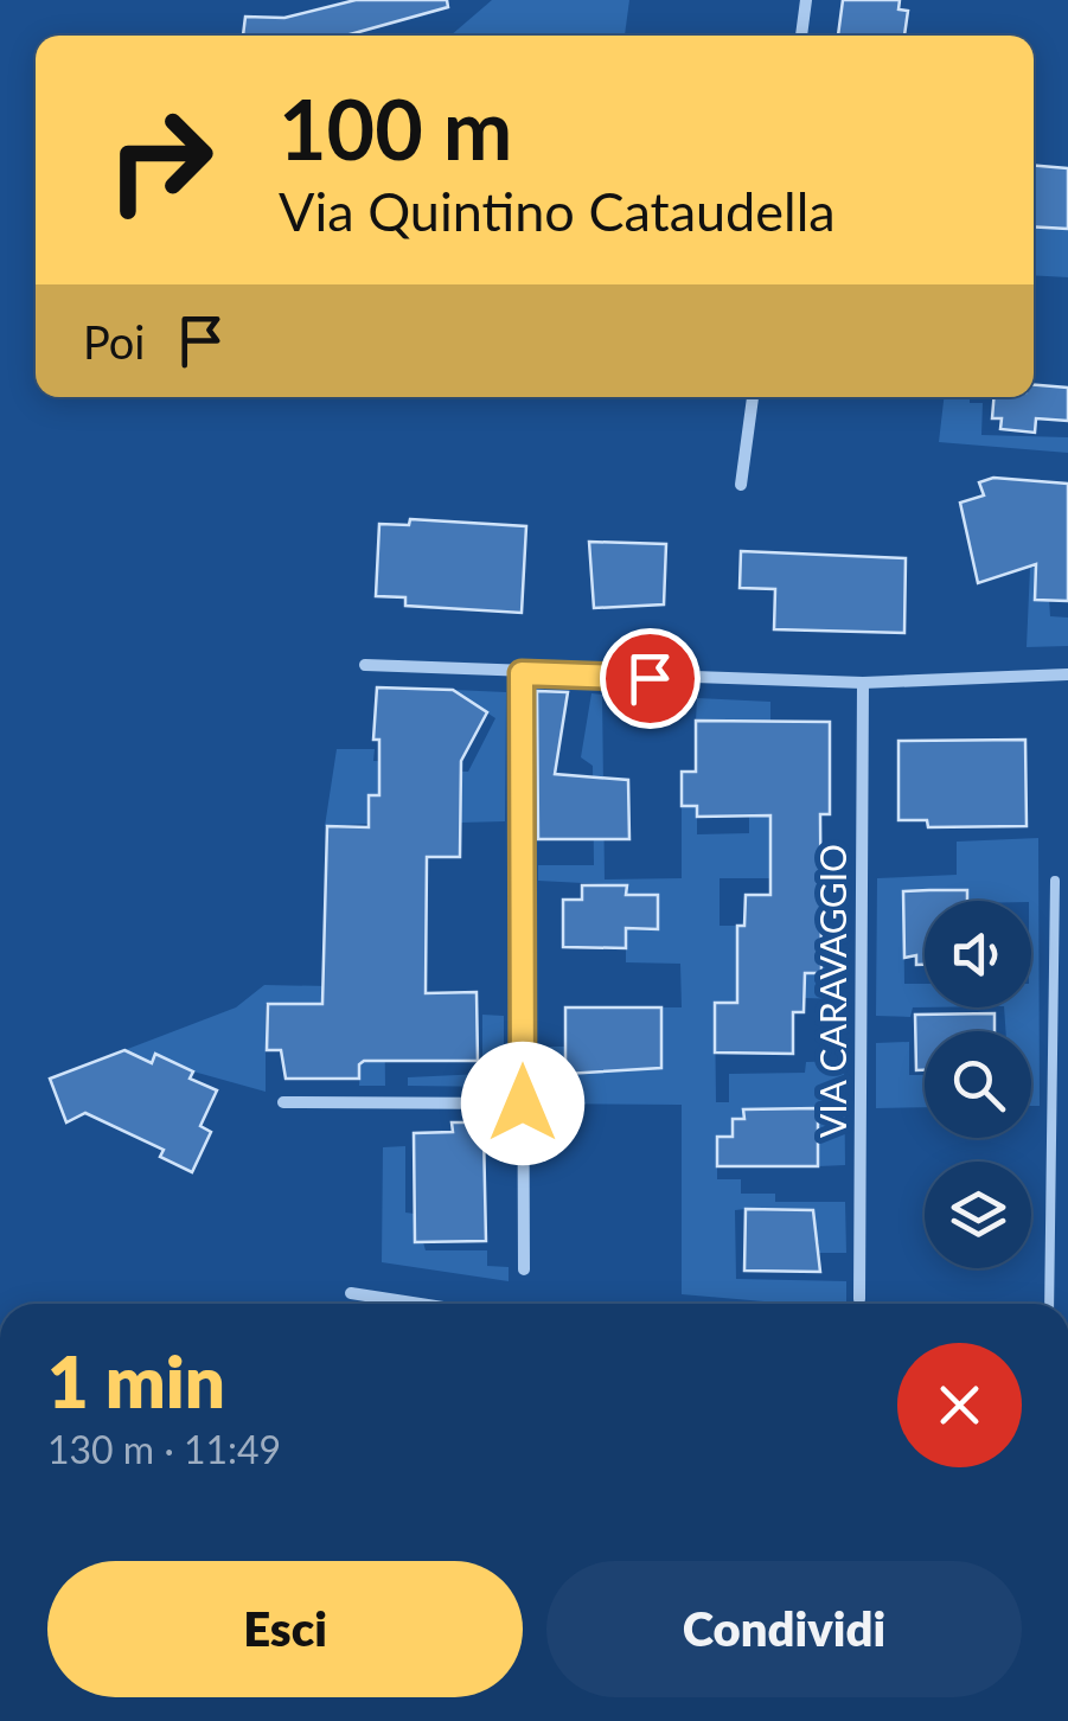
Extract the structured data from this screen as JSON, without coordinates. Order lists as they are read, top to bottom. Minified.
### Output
{"streets":{"street":["VIA CARAVAGGIO"]},"page":{"turn":["100 m","Via Quintino Cataudella"],"then":"Poi","heading":["1 min","130 m · 11:49"],"buttons":["Esci","Condividi"]}}
